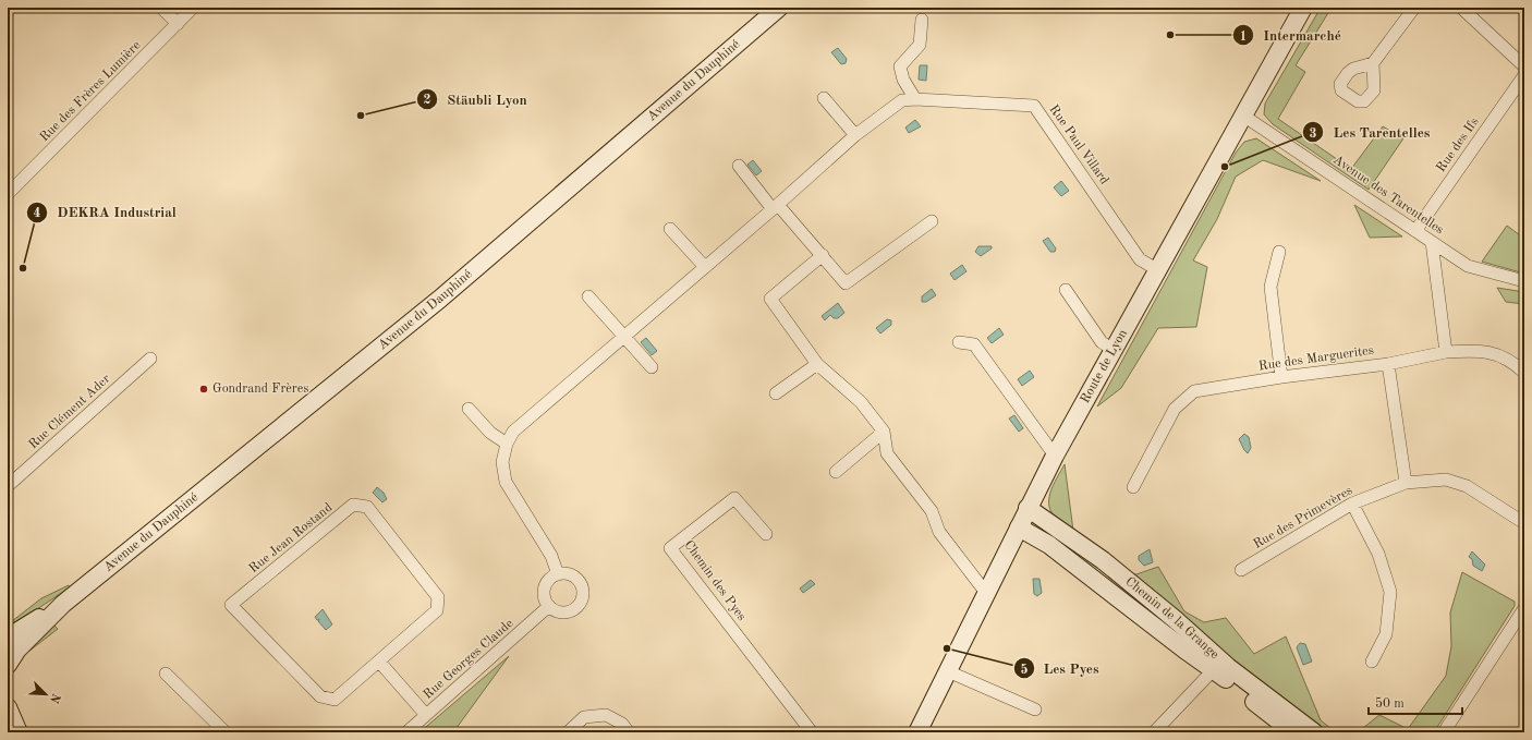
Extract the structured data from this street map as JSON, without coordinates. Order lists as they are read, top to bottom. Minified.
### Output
{"streets":{"street":["Avenue du Dauphiné","Rue des Frères Lumière","Rue Paul Villard","Rue des Ifs","Avenue des Tarentelles","Rue des Marguerites","Route de Lyon","Rue Clément Ader","Rue des Primevères","Rue Jean Rostand","Chemin des Pyes","Chemin de la Grange","Rue Georges Claude"]},"crossings":[["Rue Paul Villard","Route de Lyon"],["Rue des Ifs","Avenue des Tarentelles"],["Avenue des Tarentelles","Route de Lyon"],["Route de Lyon","Chemin de la Grange"]],"places":["Intermarché","Stäubli Lyon","Les Tarentelles","DEKRA Industrial","Gondrand Frères","Les Pyes"],"scale_bar":"50 m","north":"bottom right"}
